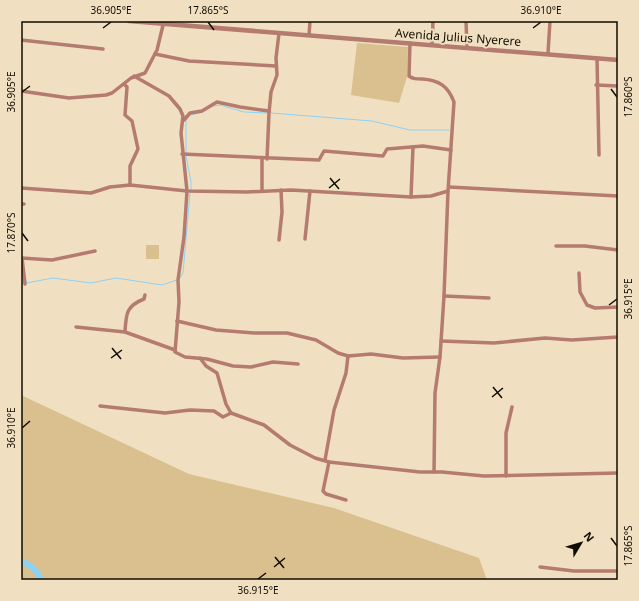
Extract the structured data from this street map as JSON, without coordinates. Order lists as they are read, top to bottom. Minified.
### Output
{"streets":{"street":["Avenida Julius Nyerere"]},"north":"top right","coordinates":["36.905°E","17.865°S","36.910°E","17.860°S","17.870°S","36.915°E"]}
